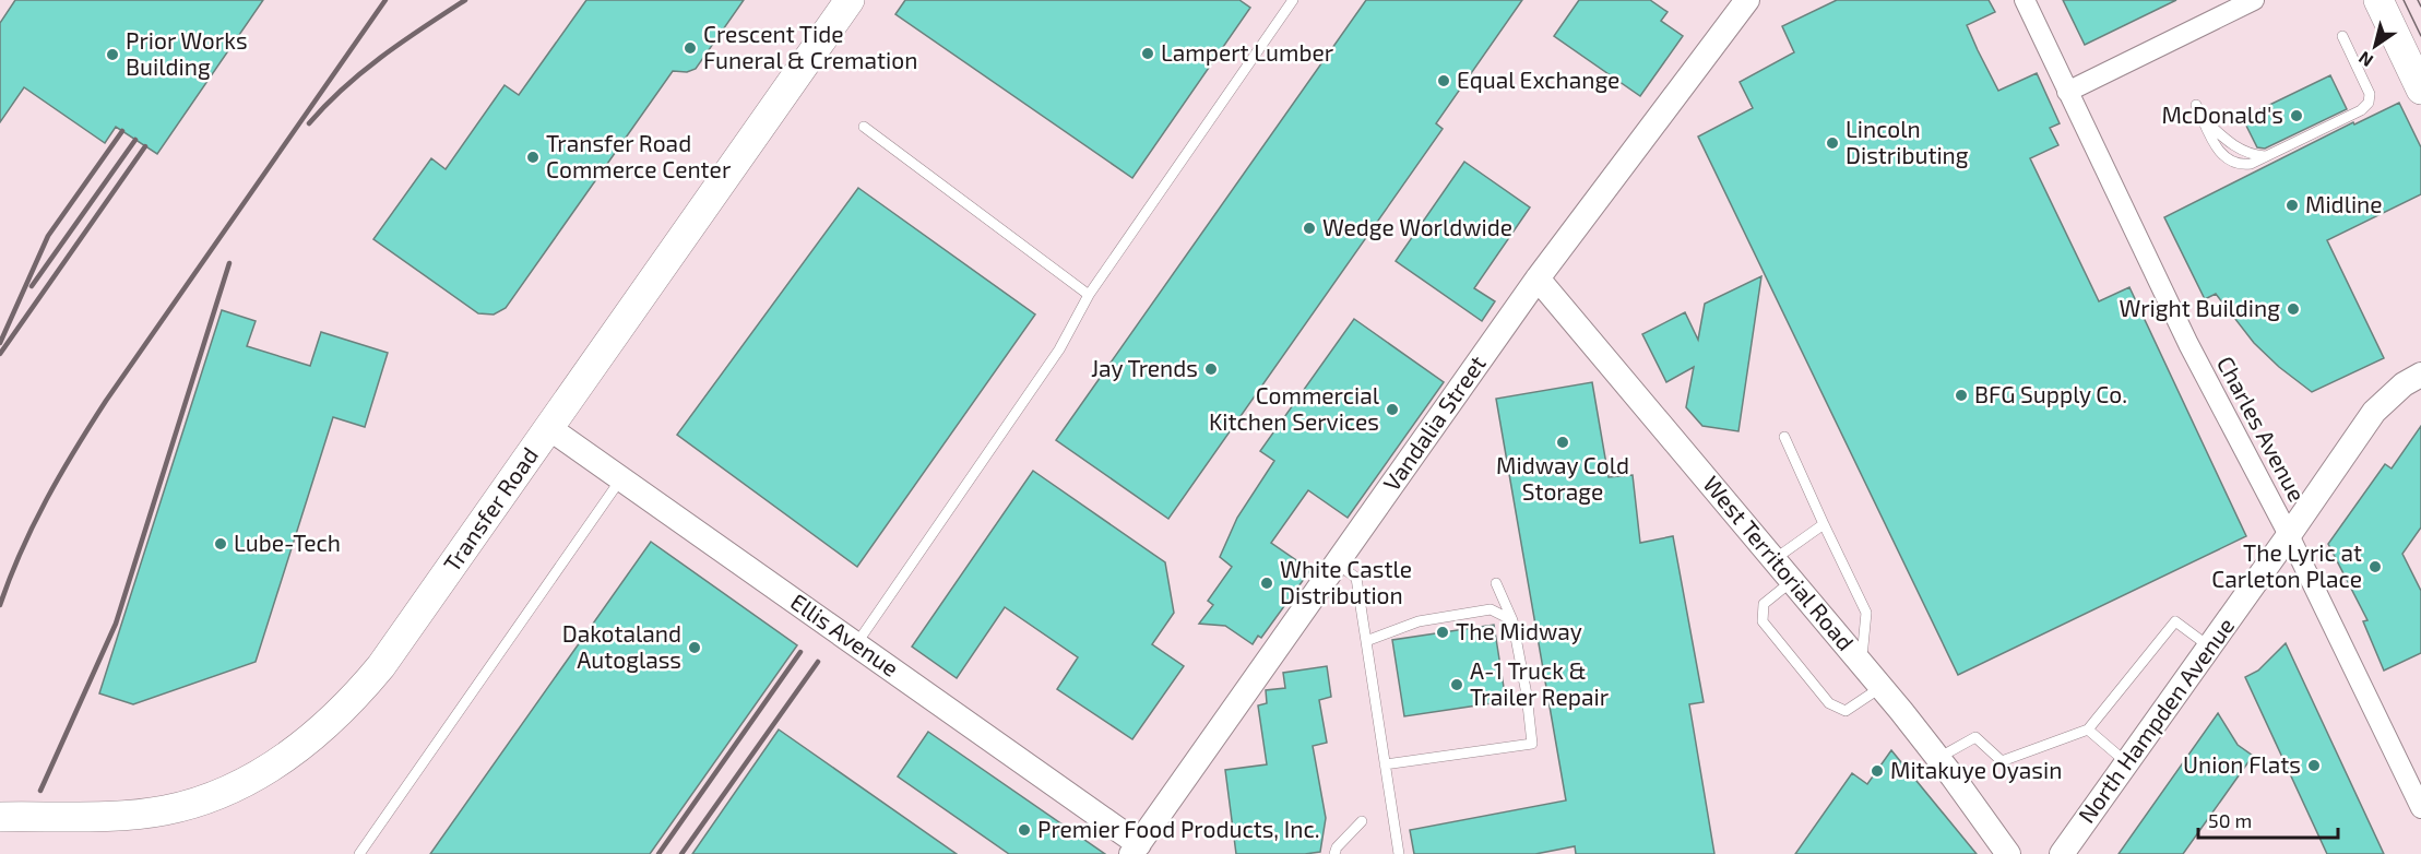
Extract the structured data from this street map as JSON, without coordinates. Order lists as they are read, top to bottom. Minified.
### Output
{"streets":{"main road":["Transfer Road"],"street":["Vandalia Street","Charles Avenue","West Territorial Road","Ellis Avenue","North Hampden Avenue"]},"crossings":[["Vandalia Street","West Territorial Road"],["Vandalia Street","Ellis Avenue"],["Charles Avenue","North Hampden Avenue"],["Transfer Road","Ellis Avenue"]],"places":["Crescent Tide Funeral & Cremation","Lampert Lumber","Prior Works Building","Equal Exchange","McDonald's","Lincoln Distributing","Transfer Road Commerce Center","Midline","Wedge Worldwide","Wright Building","Jay Trends","BFG Supply Co.","Commercial Kitchen Services","Midway Cold Storage","Lube-Tech","The Lyric at Carleton Place","White Castle Distribution","The Midway","Dakotaland Autoglass","A-1 Truck & Trailer Repair","Union Flats","Mitakuye Oyasin","Premier Food Products, Inc."],"scale_bar":"50 m","north":"bottom left"}
